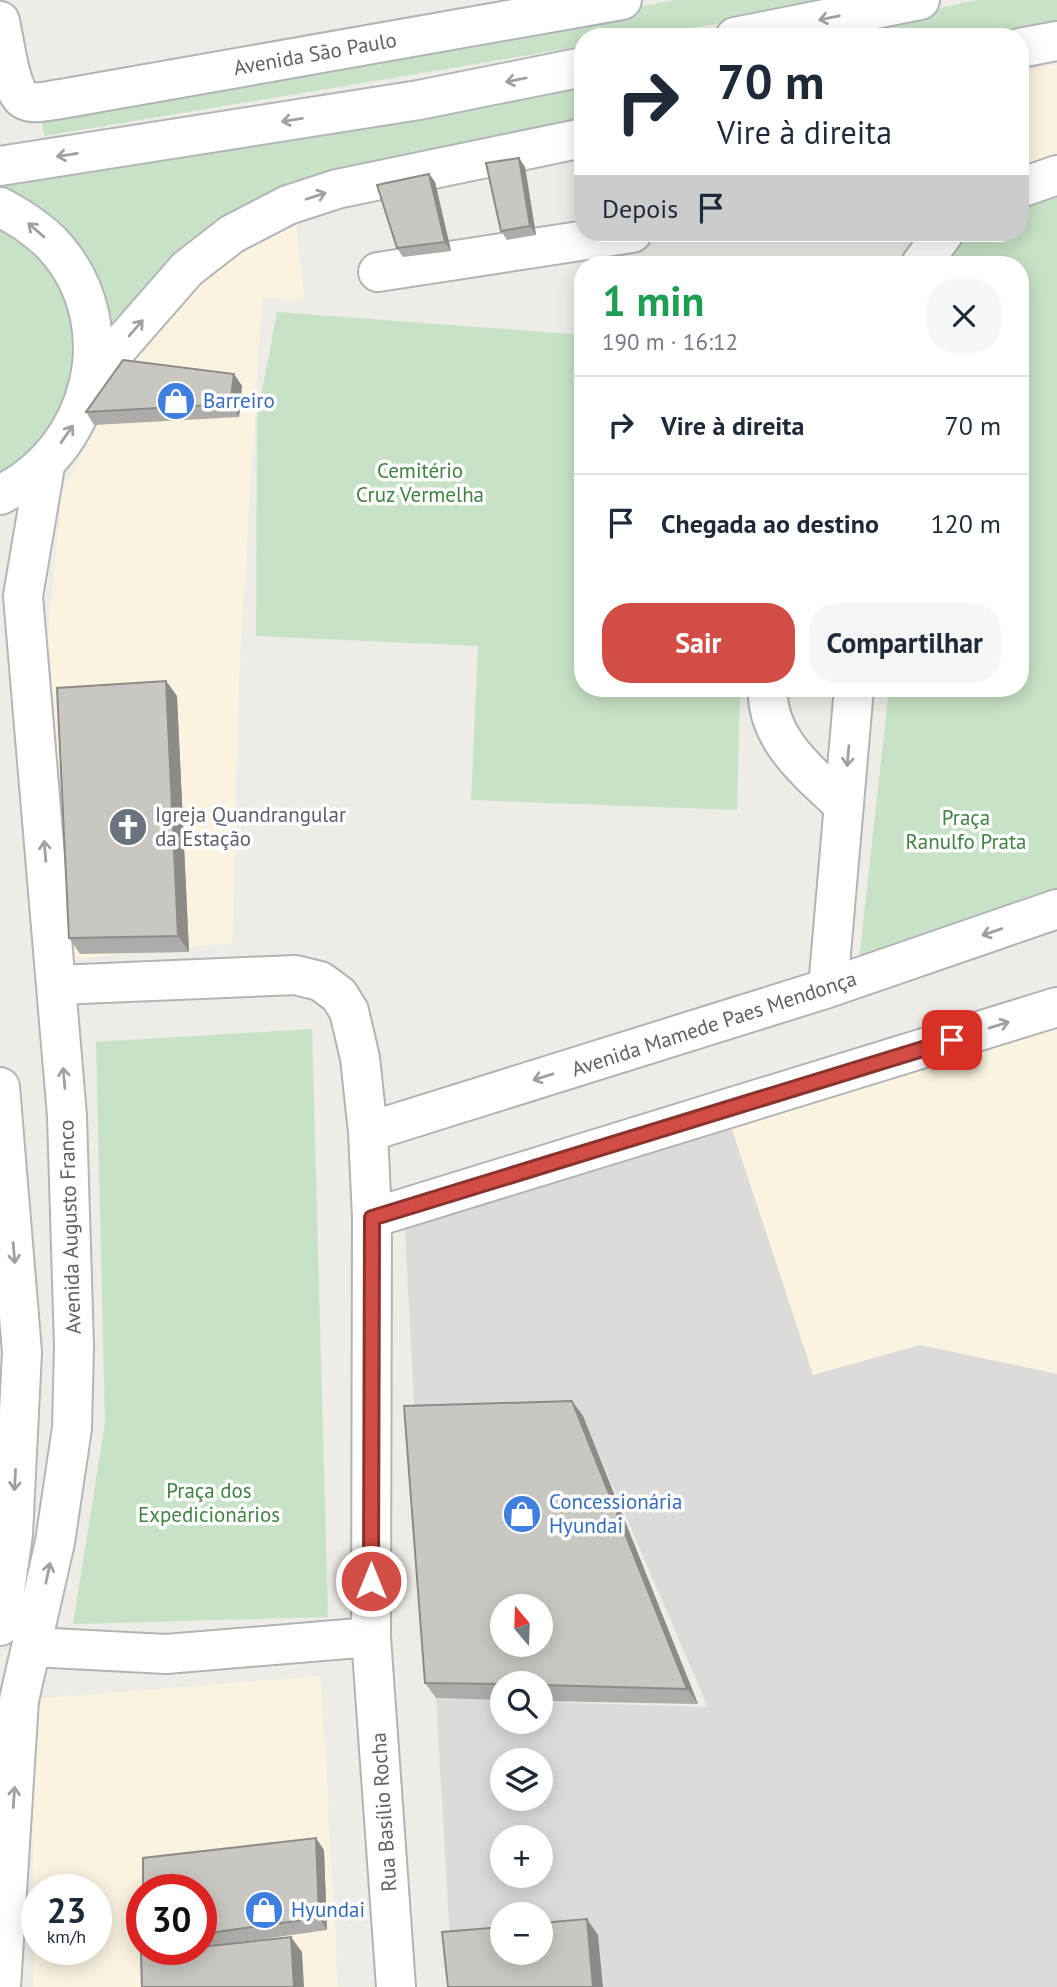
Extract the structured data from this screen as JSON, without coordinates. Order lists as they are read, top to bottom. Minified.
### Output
{"streets":{"street":["Avenida São Paulo","Avenida Mamede Paes Mendonça","Avenida Augusto Franco","Rua Basílio Rocha"]},"parks":["Cemitério Cruz Vermelha","Praça Ranulfo Prata","Praça dos Expedicionários"],"places":{"shop":["Barreiro","Concessionária Hyundai","Hyundai"],"church":["Igreja Quandrangular da Estação"]},"north":"top","page":{"turn":["70 m","Vire à direita"],"then":"Depois","heading":["1 min","190 m · 16:12"],"list":[{"name":"Vire à direita","value":"70 m"},{"name":"Chegada ao destino","value":"120 m"}],"buttons":["Sair","Compartilhar"],"map_buttons":["+","−"],"speed":"23 km/h","limit":"30"}}
